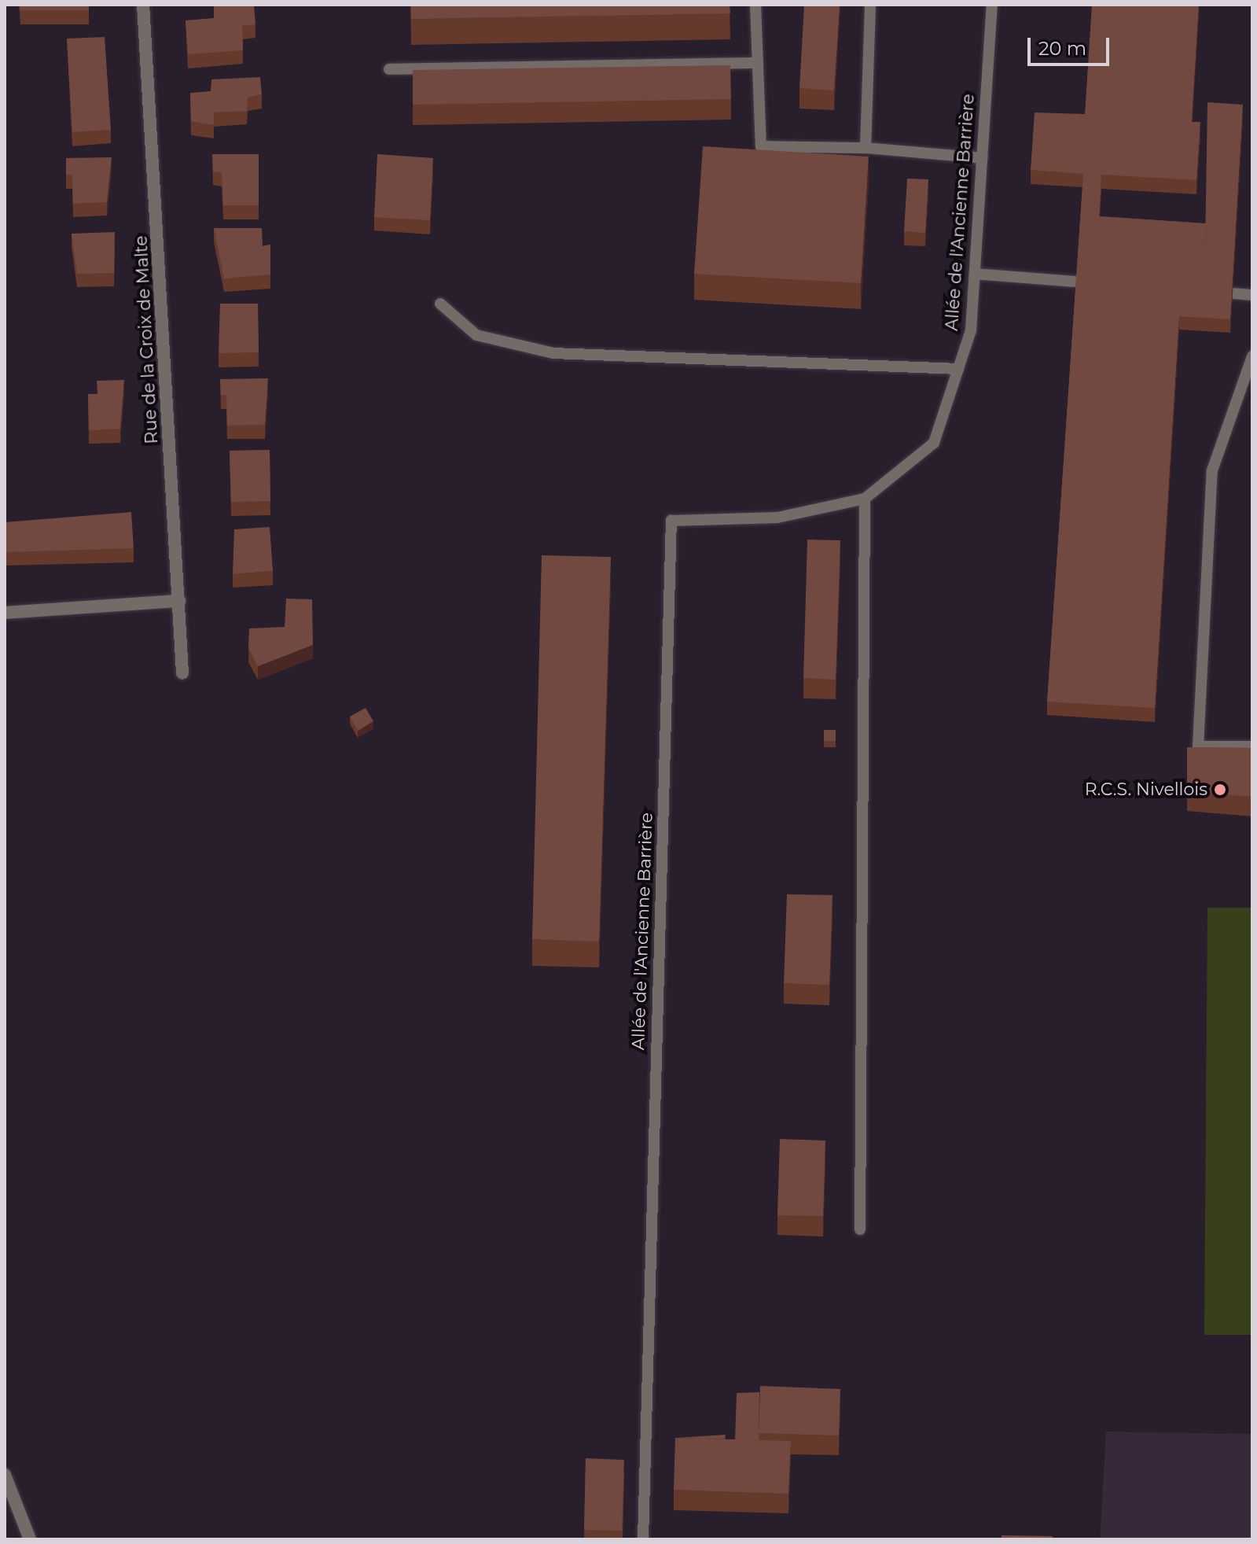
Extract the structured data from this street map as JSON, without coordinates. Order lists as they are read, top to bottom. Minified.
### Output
{"streets":{"street":["Rue de la Croix de Malte"],"lane":["Allée de l'Ancienne Barrière"]},"places":["R.C.S. Nivellois"],"scale_bar":"20 m"}
